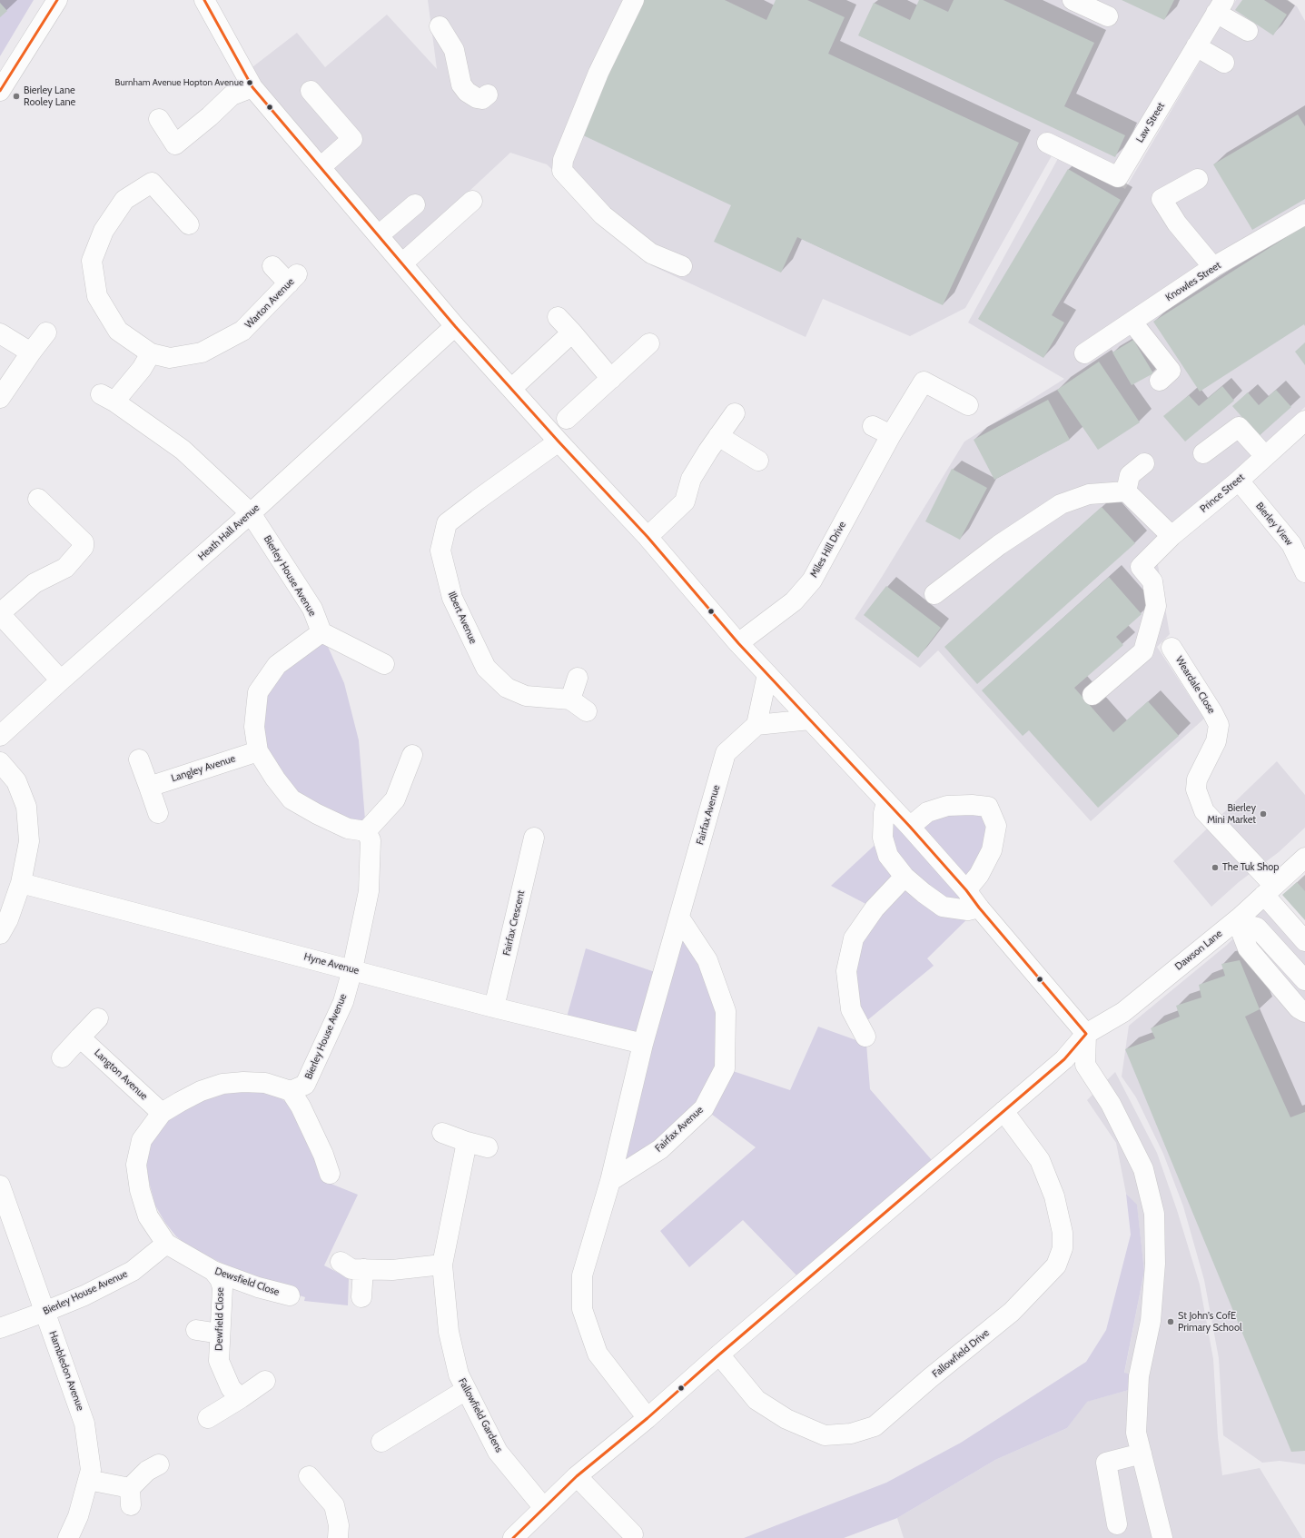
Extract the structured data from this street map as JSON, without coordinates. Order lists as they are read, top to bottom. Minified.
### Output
{"streets":{"street":["Law Street","Knowles Street","Warton Avenue","Prince Street","Bierley View","Heath Hall Avenue","Miles Hill Drive","Bierley House Avenue","Ilbert Avenue","Weardale Close","Langley Avenue","Fairfax Avenue","Fairfax Crescent","Dawson Lane","Hyne Avenue","Langton Avenue","Dewsfield Close","Dewfield Close","Fallowfield Drive","Hambledon Avenue","Fallowfield Gardens"]},"crossings":[["Warton Avenue","Bierley House Avenue"],["Prince Street","Bierley View"],["Heath Hall Avenue","Bierley House Avenue"],["Bierley House Avenue","Hyne Avenue"],["Bierley House Avenue","Dewsfield Close"],["Bierley House Avenue","Hambledon Avenue"],["Weardale Close","Dawson Lane"],["Fairfax Avenue","Dawson Lane"],["Fairfax Avenue","Hyne Avenue"],["Fairfax Crescent","Hyne Avenue"],["Dawson Lane","Fallowfield Drive"],["Dawson Lane","Fallowfield Gardens"],["Dewsfield Close","Dewfield Close"]],"places":["Burnham Avenue Hopton Avenue","Bierley Lane Rooley Lane","Bierley Mini Market","The Tuk Shop","St John's CofE Primary School"]}
